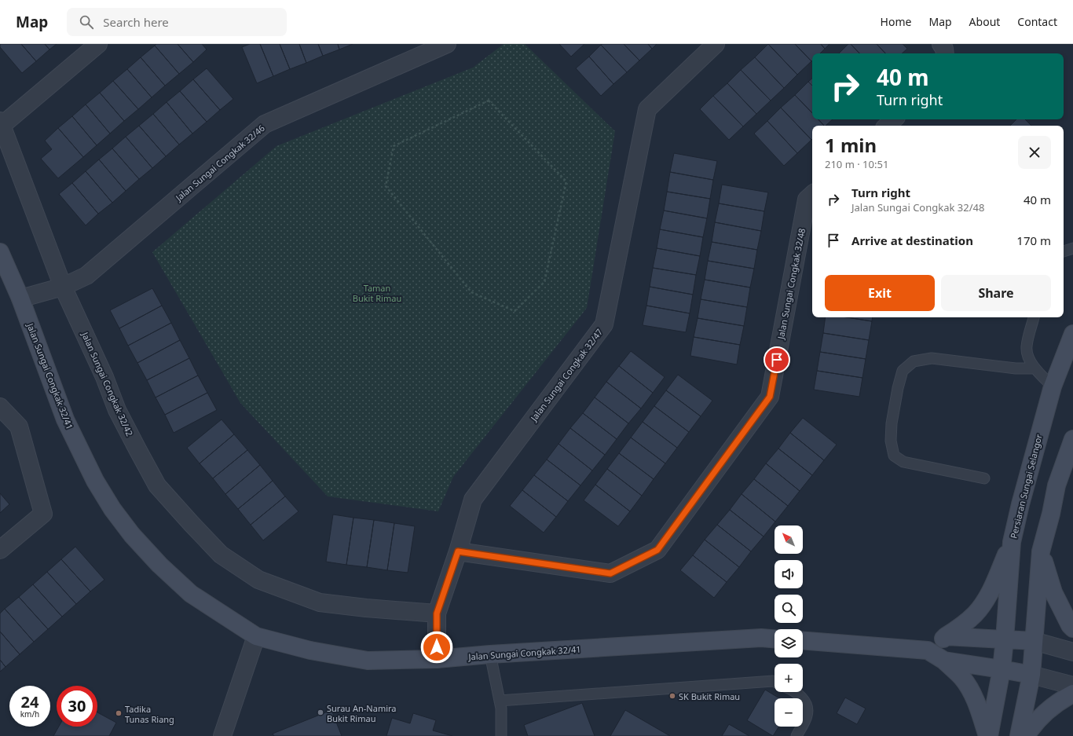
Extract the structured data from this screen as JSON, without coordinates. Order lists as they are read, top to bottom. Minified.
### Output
{"streets":{"street":["Jalan Sungai Congkak 32/46","Jalan Sungai Congkak 32/48","Jalan Sungai Congkak 32/47","Jalan Sungai Congkak 32/41","Jalan Sungai Congkak 32/42","Persiaran Sungai Selangor"]},"crossings":[["Jalan Sungai Congkak 32/46","Jalan Sungai Congkak 32/41"],["Jalan Sungai Congkak 32/46","Jalan Sungai Congkak 32/42"],["Jalan Sungai Congkak 32/48","Jalan Sungai Congkak 32/47"],["Jalan Sungai Congkak 32/47","Jalan Sungai Congkak 32/41"],["Jalan Sungai Congkak 32/47","Jalan Sungai Congkak 32/42"]],"parks":["Taman Bukit Rimau"],"places":["SK Bukit Rimau","Surau An-Namira Bukit Rimau","Tadika Tunas Riang"],"north":"top left","page":{"header":"Map","search":"Search here","nav":["Home","Map","About","Contact"],"turn":["40 m","Turn right"],"heading":["1 min","210 m · 10:51"],"list":[{"name":"Turn right","note":"Jalan Sungai Congkak 32/48","value":"40 m"},{"name":"Arrive at destination","value":"170 m"}],"buttons":["Exit","Share"],"map_buttons":["+","−"],"speed":"24 km/h","limit":"30"}}
